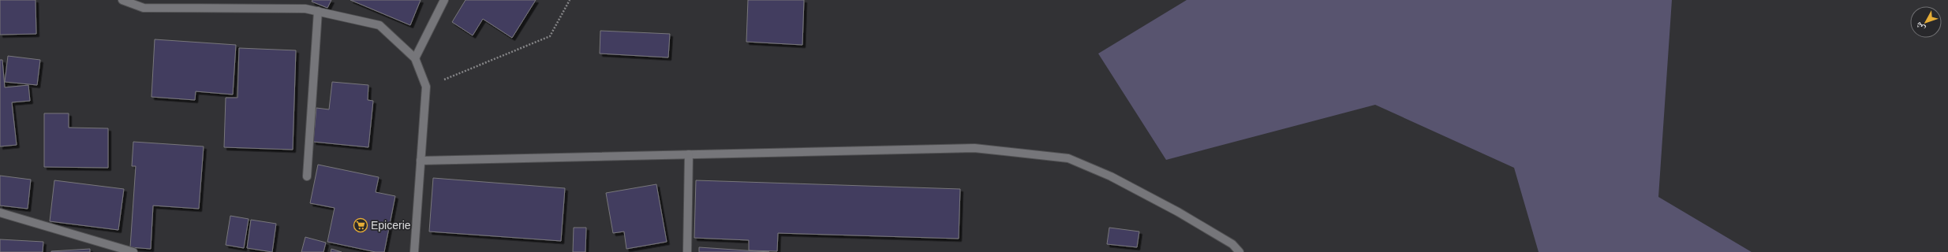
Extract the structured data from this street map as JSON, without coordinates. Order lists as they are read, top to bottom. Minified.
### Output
{"places":{"supermarket":["Epicerie"]},"north":"bottom left"}
